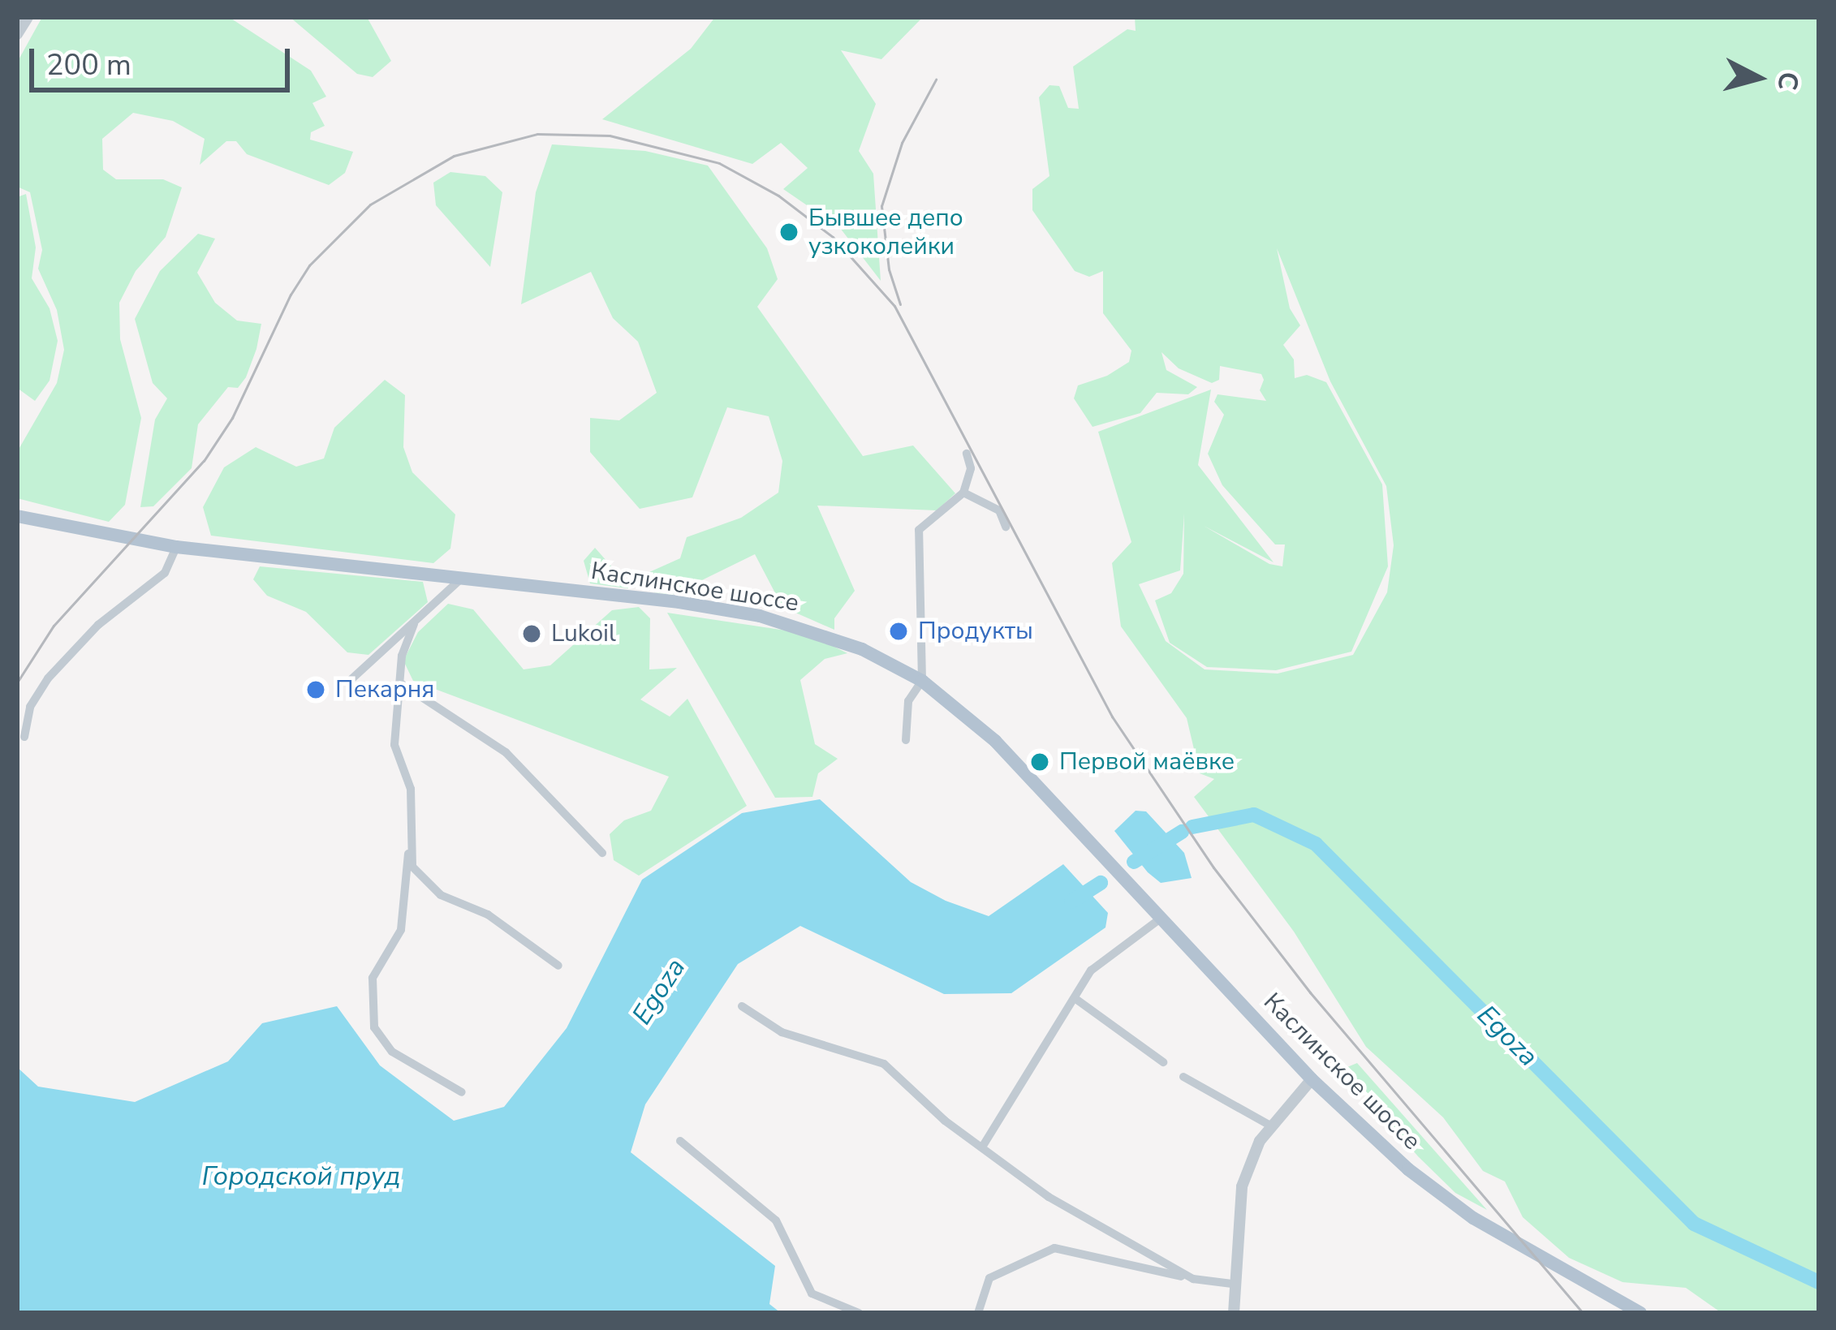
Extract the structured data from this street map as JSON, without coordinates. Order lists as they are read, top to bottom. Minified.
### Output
{"streets":{"main road":["Каслинское шоссе"]},"water":["Egoza","Городской пруд"],"places":["Бывшее депо узкоколейки","Продукты","Lukoil","Пекарня","Первой маёвке"],"scale_bar":"200 m","north":"right"}
